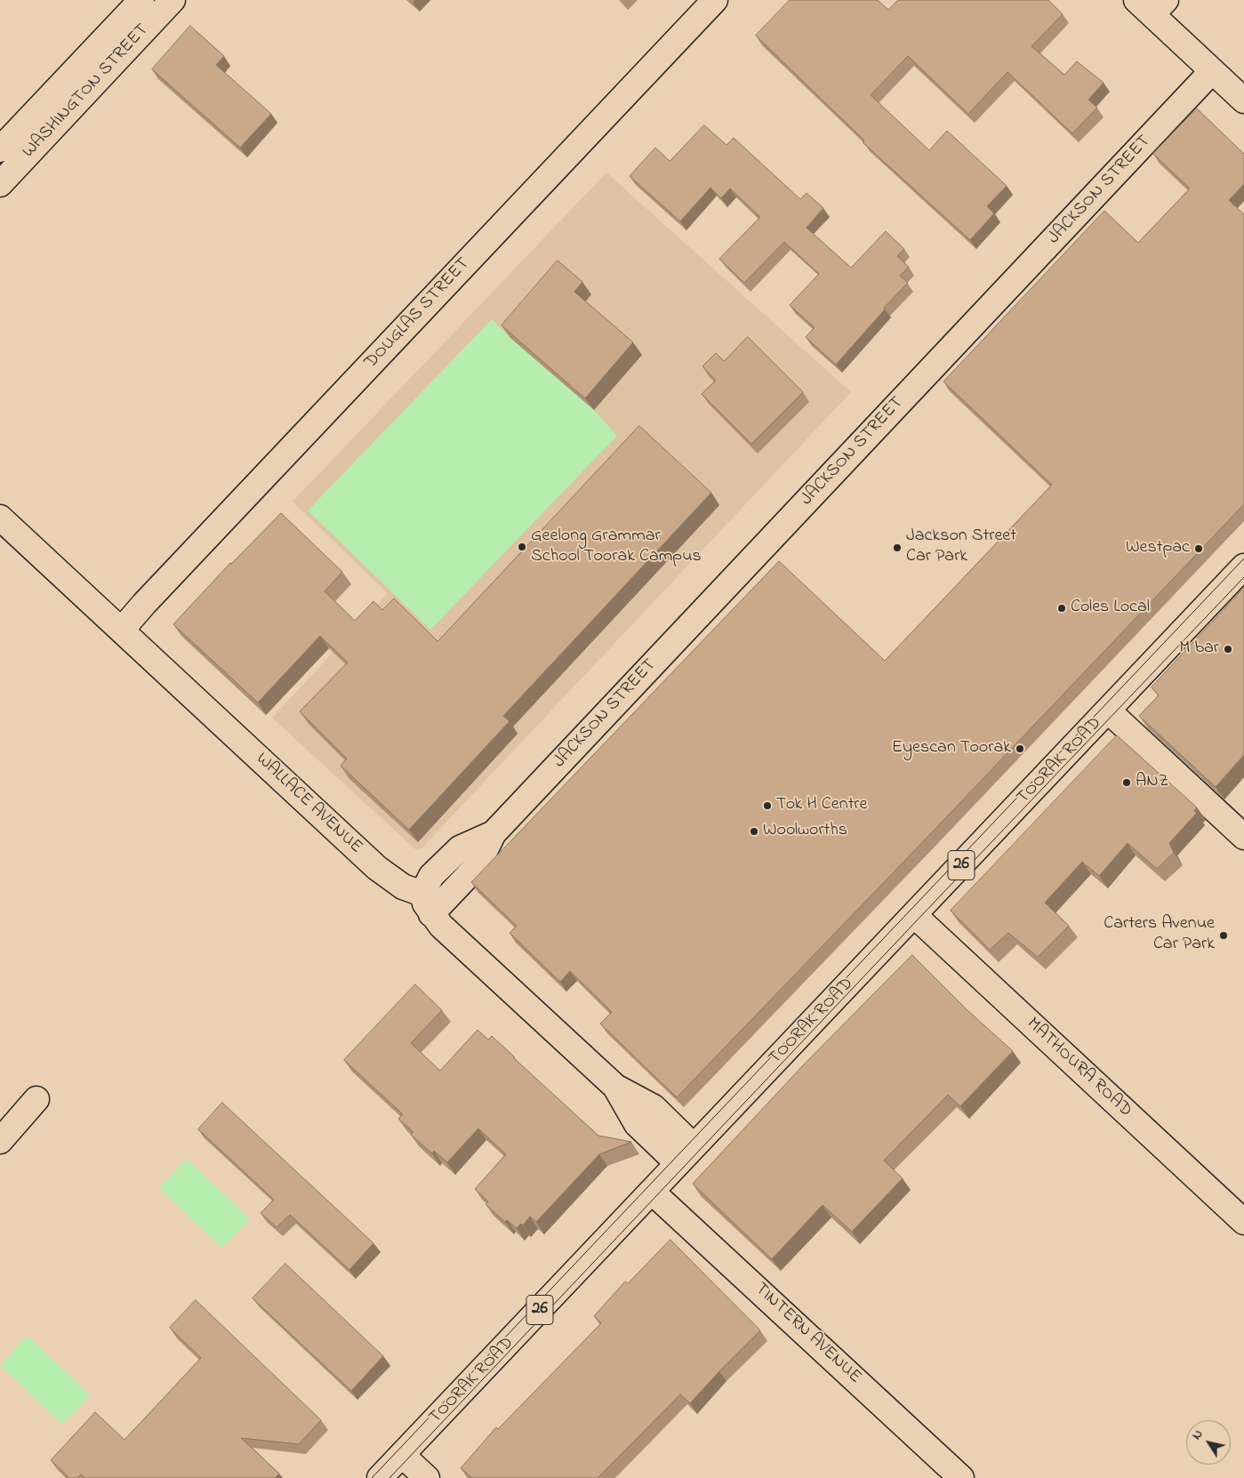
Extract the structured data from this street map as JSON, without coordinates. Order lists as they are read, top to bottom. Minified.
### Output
{"streets":{"street":["WASHINGTON STREET","JACKSON STREET","DOUGLAS STREET","TOORAK ROAD","WALLACE AVENUE","26","MATHOURA ROAD","TINTERN AVENUE"]},"crossings":[["JACKSON STREET","WALLACE AVENUE"],["DOUGLAS STREET","WALLACE AVENUE"],["TOORAK ROAD","WALLACE AVENUE"],["TOORAK ROAD","MATHOURA ROAD"],["TOORAK ROAD","TINTERN AVENUE"]],"places":["Geelong Grammar School Toorak Campus","Jackson Street Car Park","Westpac","Coles Local","M bar","Eyescan Toorak","ANZ","Tok H Centre","Woolworths","Carters Avenue Car Park"],"north":"top left"}
